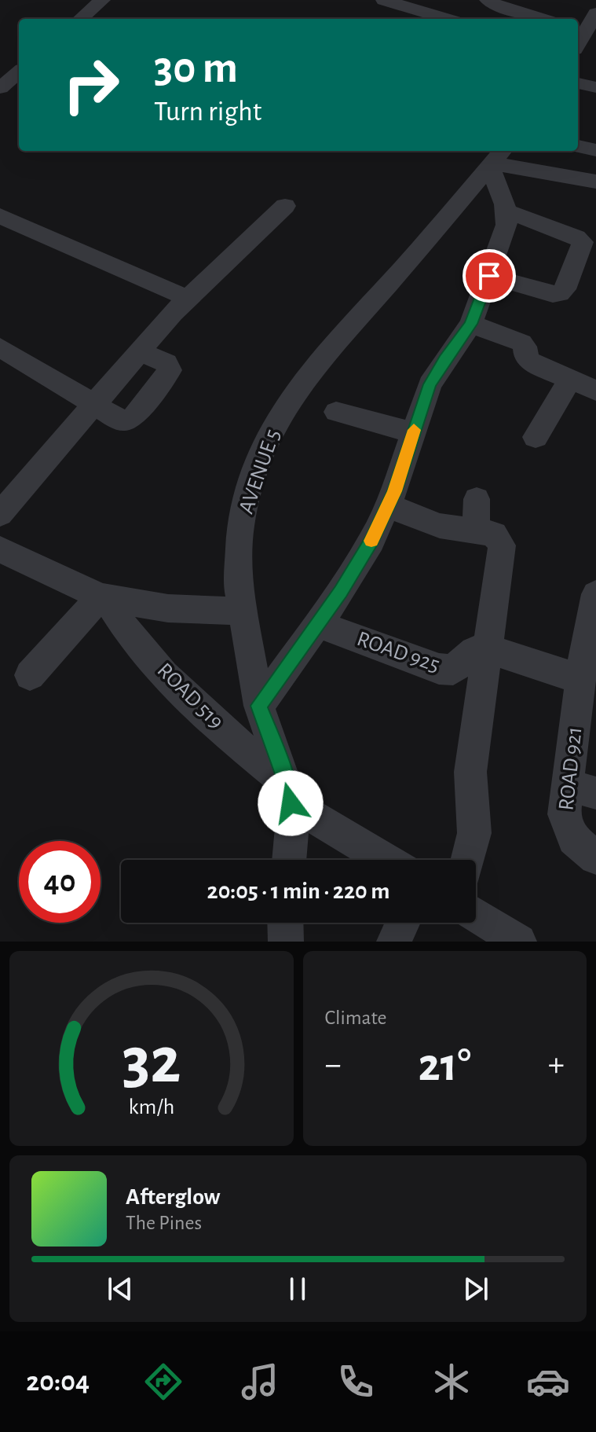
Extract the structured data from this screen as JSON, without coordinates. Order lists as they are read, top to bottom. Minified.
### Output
{"streets":{"street":["AVENUE 5","ROAD 925","ROAD 519","ROAD 921"]},"crossings":[["AVENUE 5","ROAD 519"]],"page":{"turn":["30 m","Turn right"],"limit":"40","trip":"20:05 · 1 min · 220 m","tile":"Climate","heat":["−","21°","+"],"song":["Afterglow","The Pines"],"tabs":"20:04","gauge":["32","km/h"]}}
